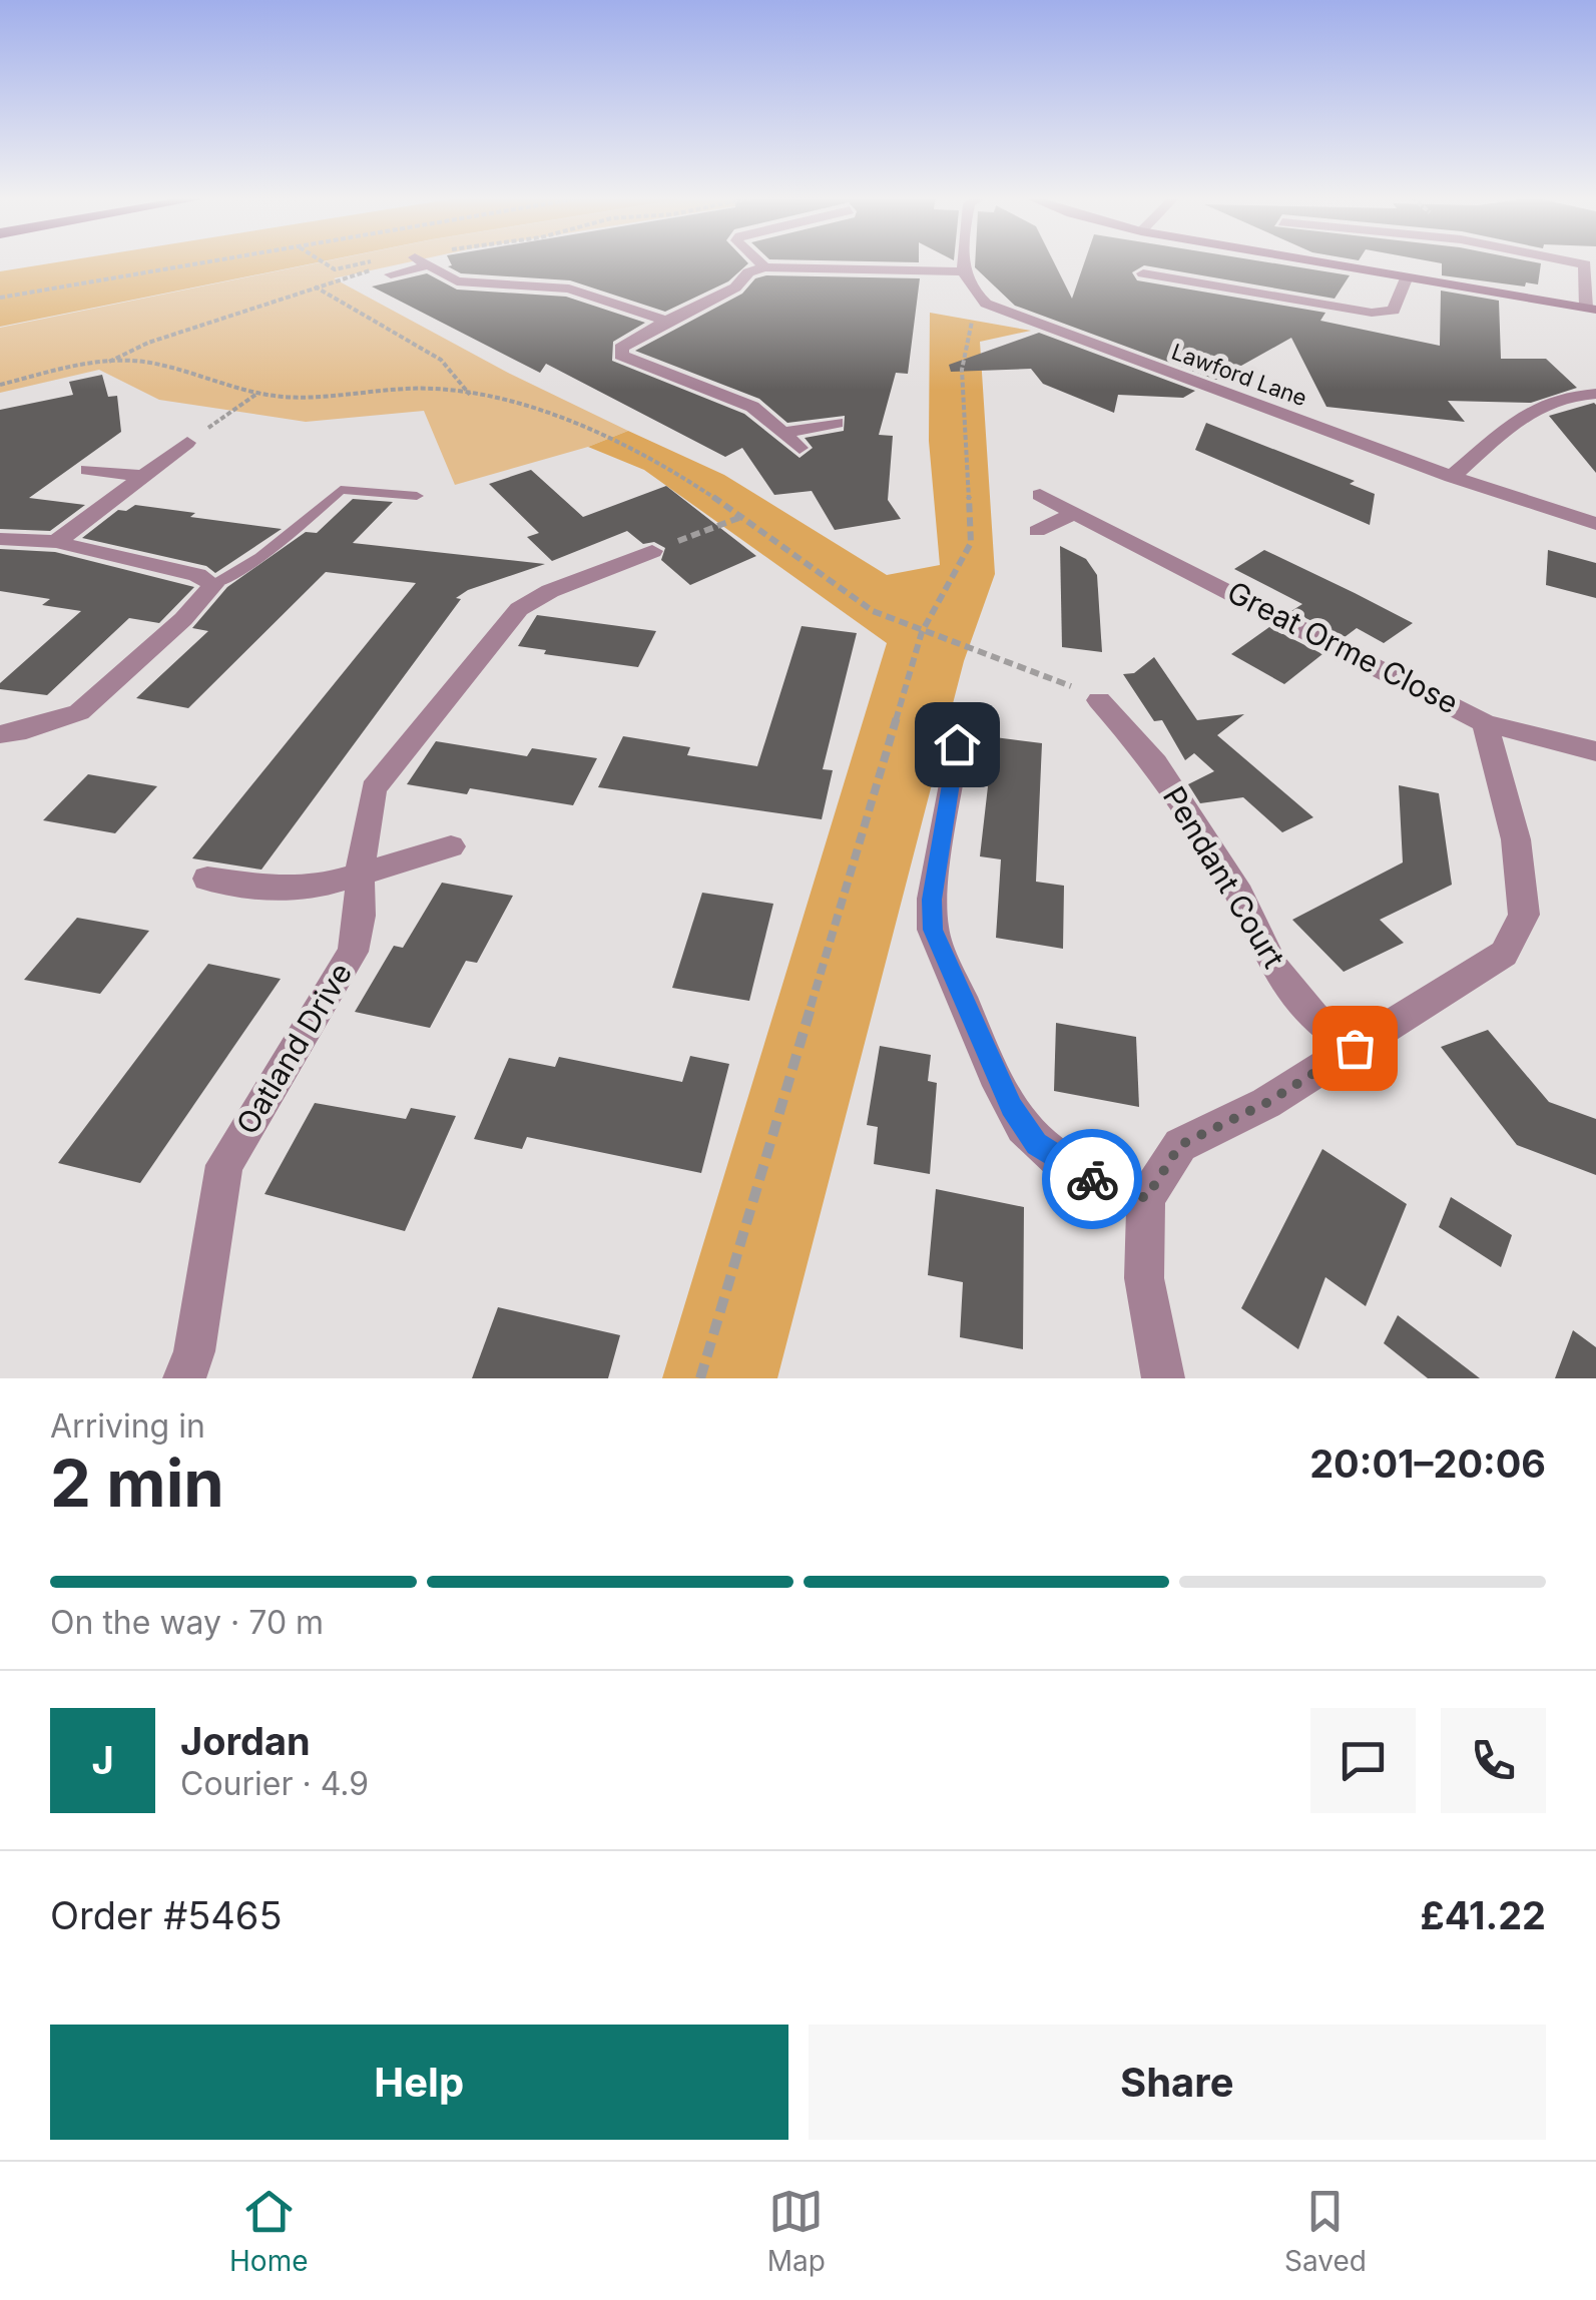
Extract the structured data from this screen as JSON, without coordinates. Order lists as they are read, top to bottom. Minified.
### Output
{"streets":{"street":["Lawford Lane","Great Orme Close","Pendant Court","Oatland Drive"]},"crossings":[["Great Orme Close","Pendant Court"]],"page":{"heading":["2 min","Arriving in","20:01–20:06"],"panel":["Jordan","Courier · 4.9","Order #5465","£41.22"],"bar":"On the way · 70 m","round":"J","buttons":["Help","Share"],"tabs":["Home","Map","Saved"]}}
